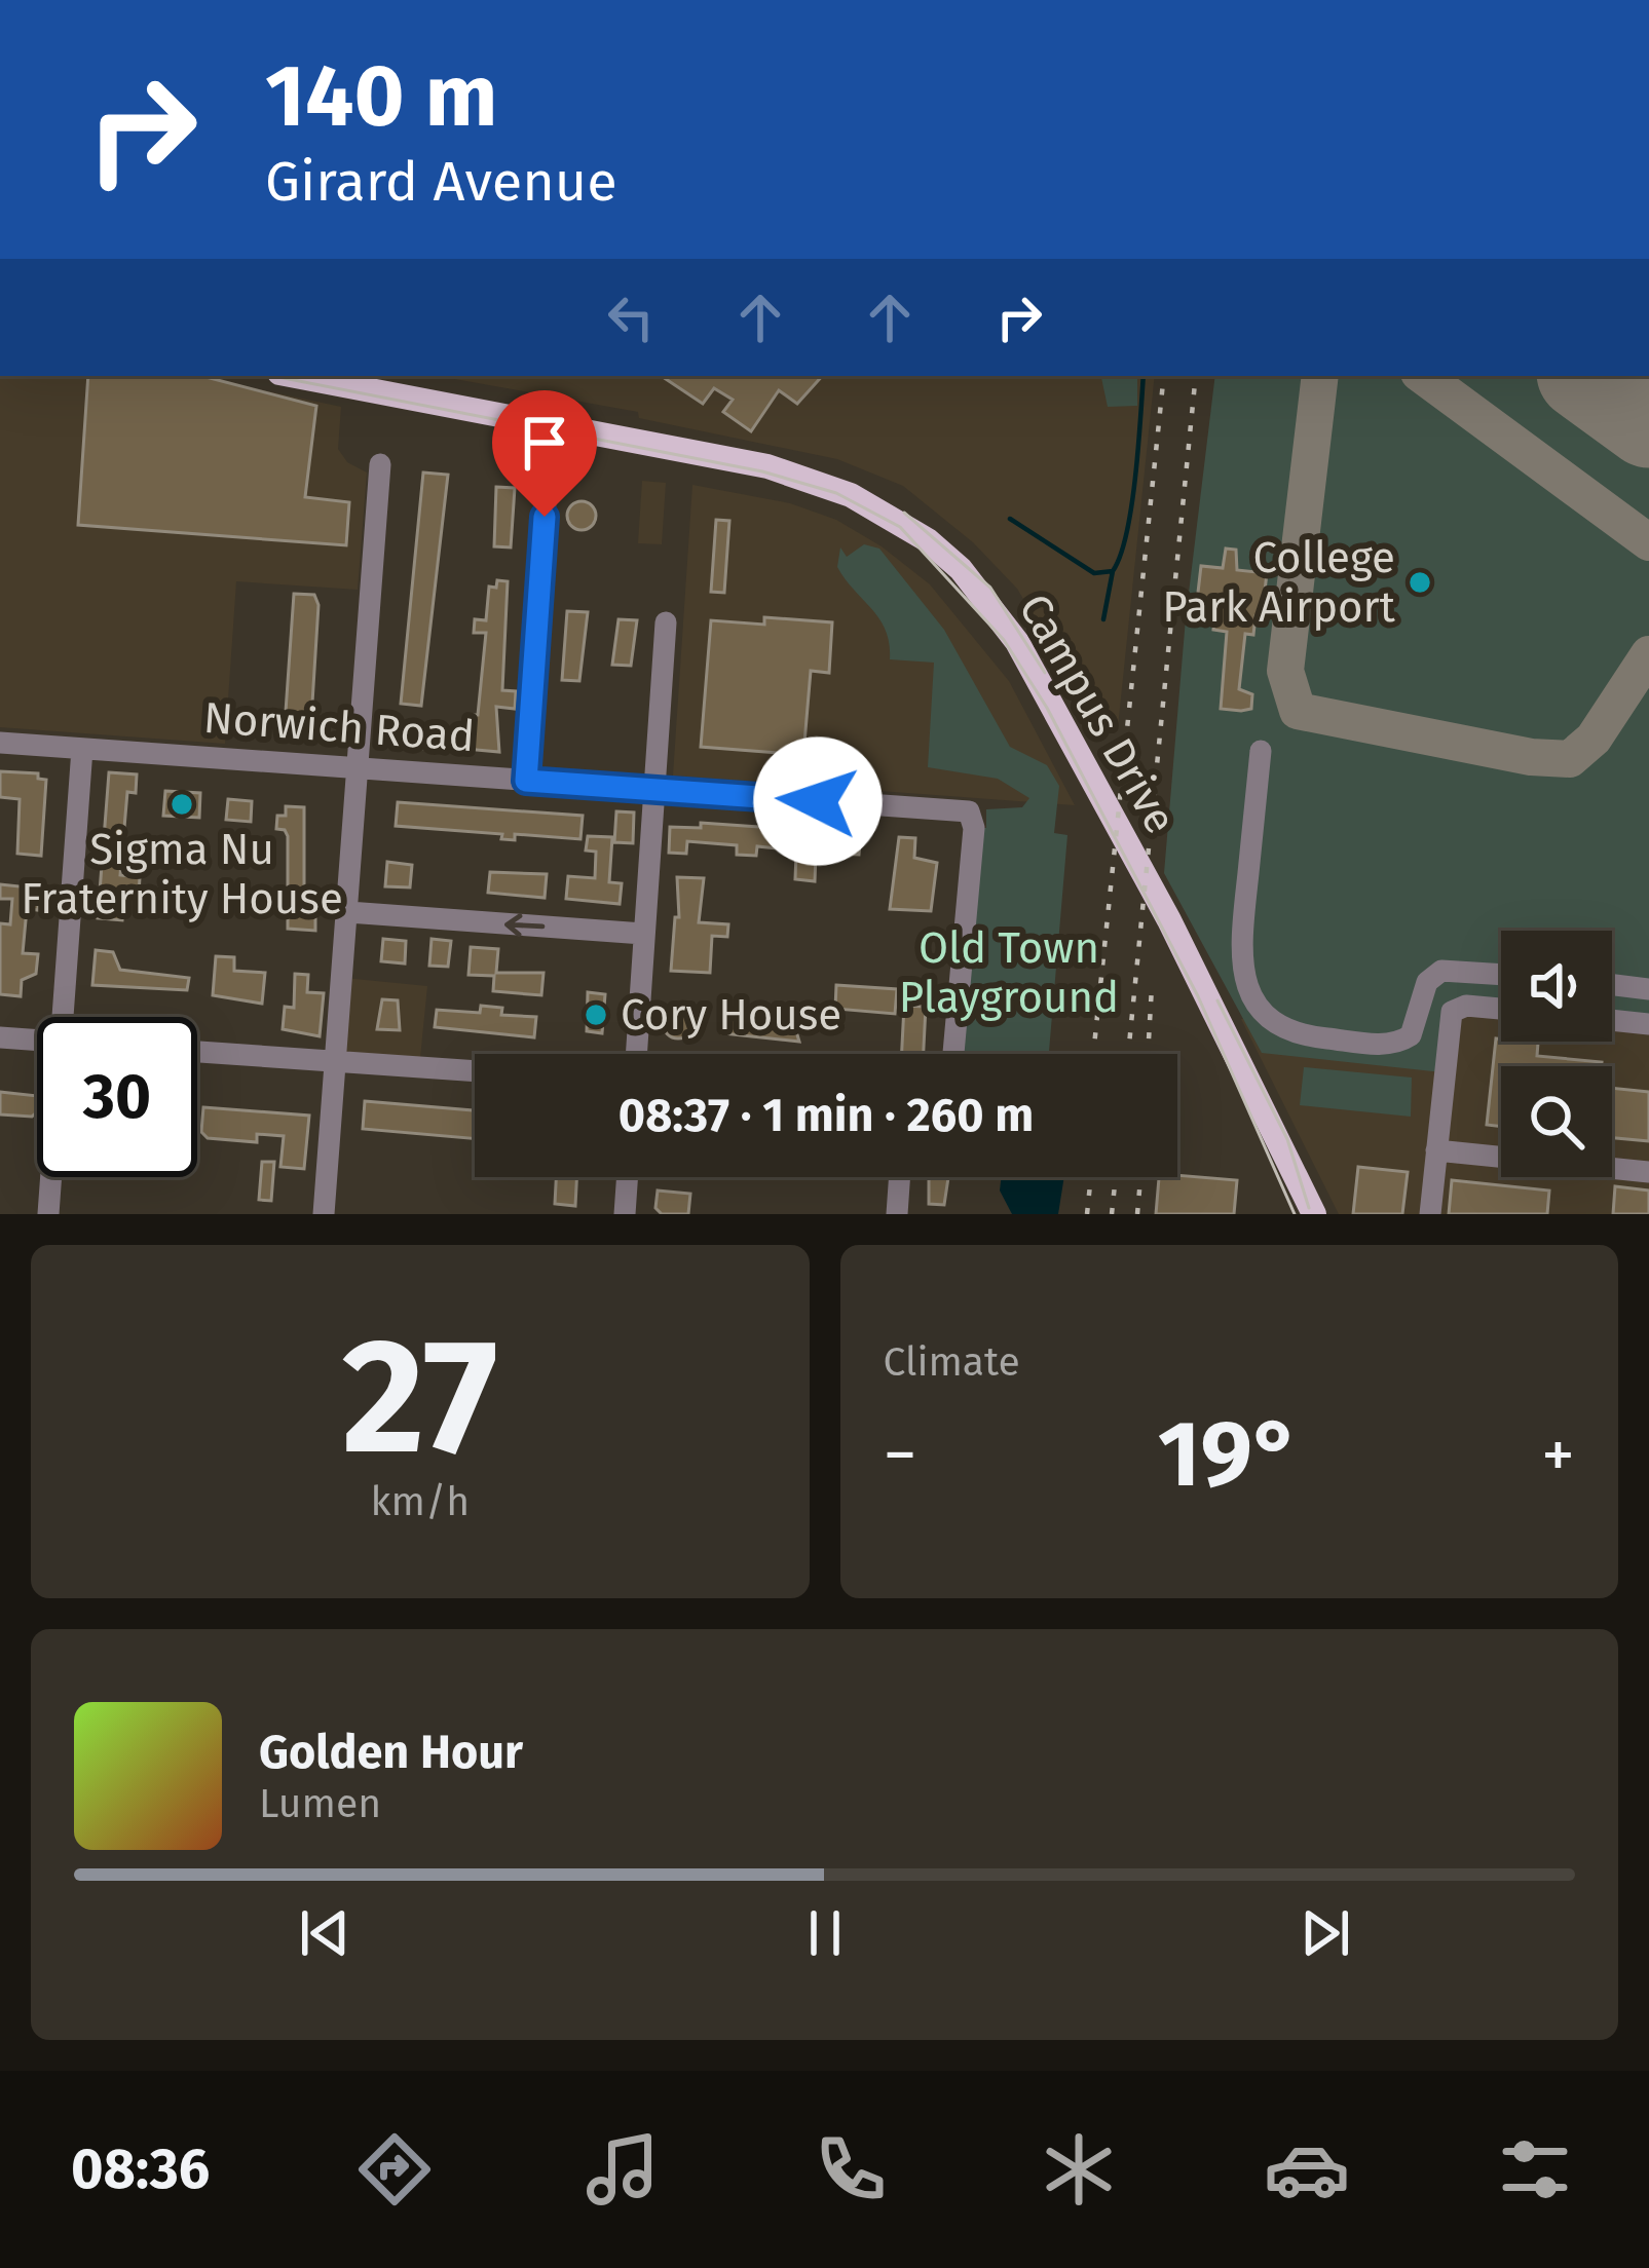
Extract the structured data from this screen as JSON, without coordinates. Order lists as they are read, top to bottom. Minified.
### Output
{"streets":{"main road":["Campus Drive"],"street":["Norwich Road"]},"parks":["Old Town Playground"],"places":["College Park Airport","Sigma Nu Fraternity House","Cory House"],"page":{"turn":["140 m","Girard Avenue"],"limit":"30","trip":"08:37 · 1 min · 260 m","tile":[["27","km/h"],"Climate"],"heat":["−","19°","+"],"song":["Golden Hour","Lumen"],"tabs":"08:36"}}
